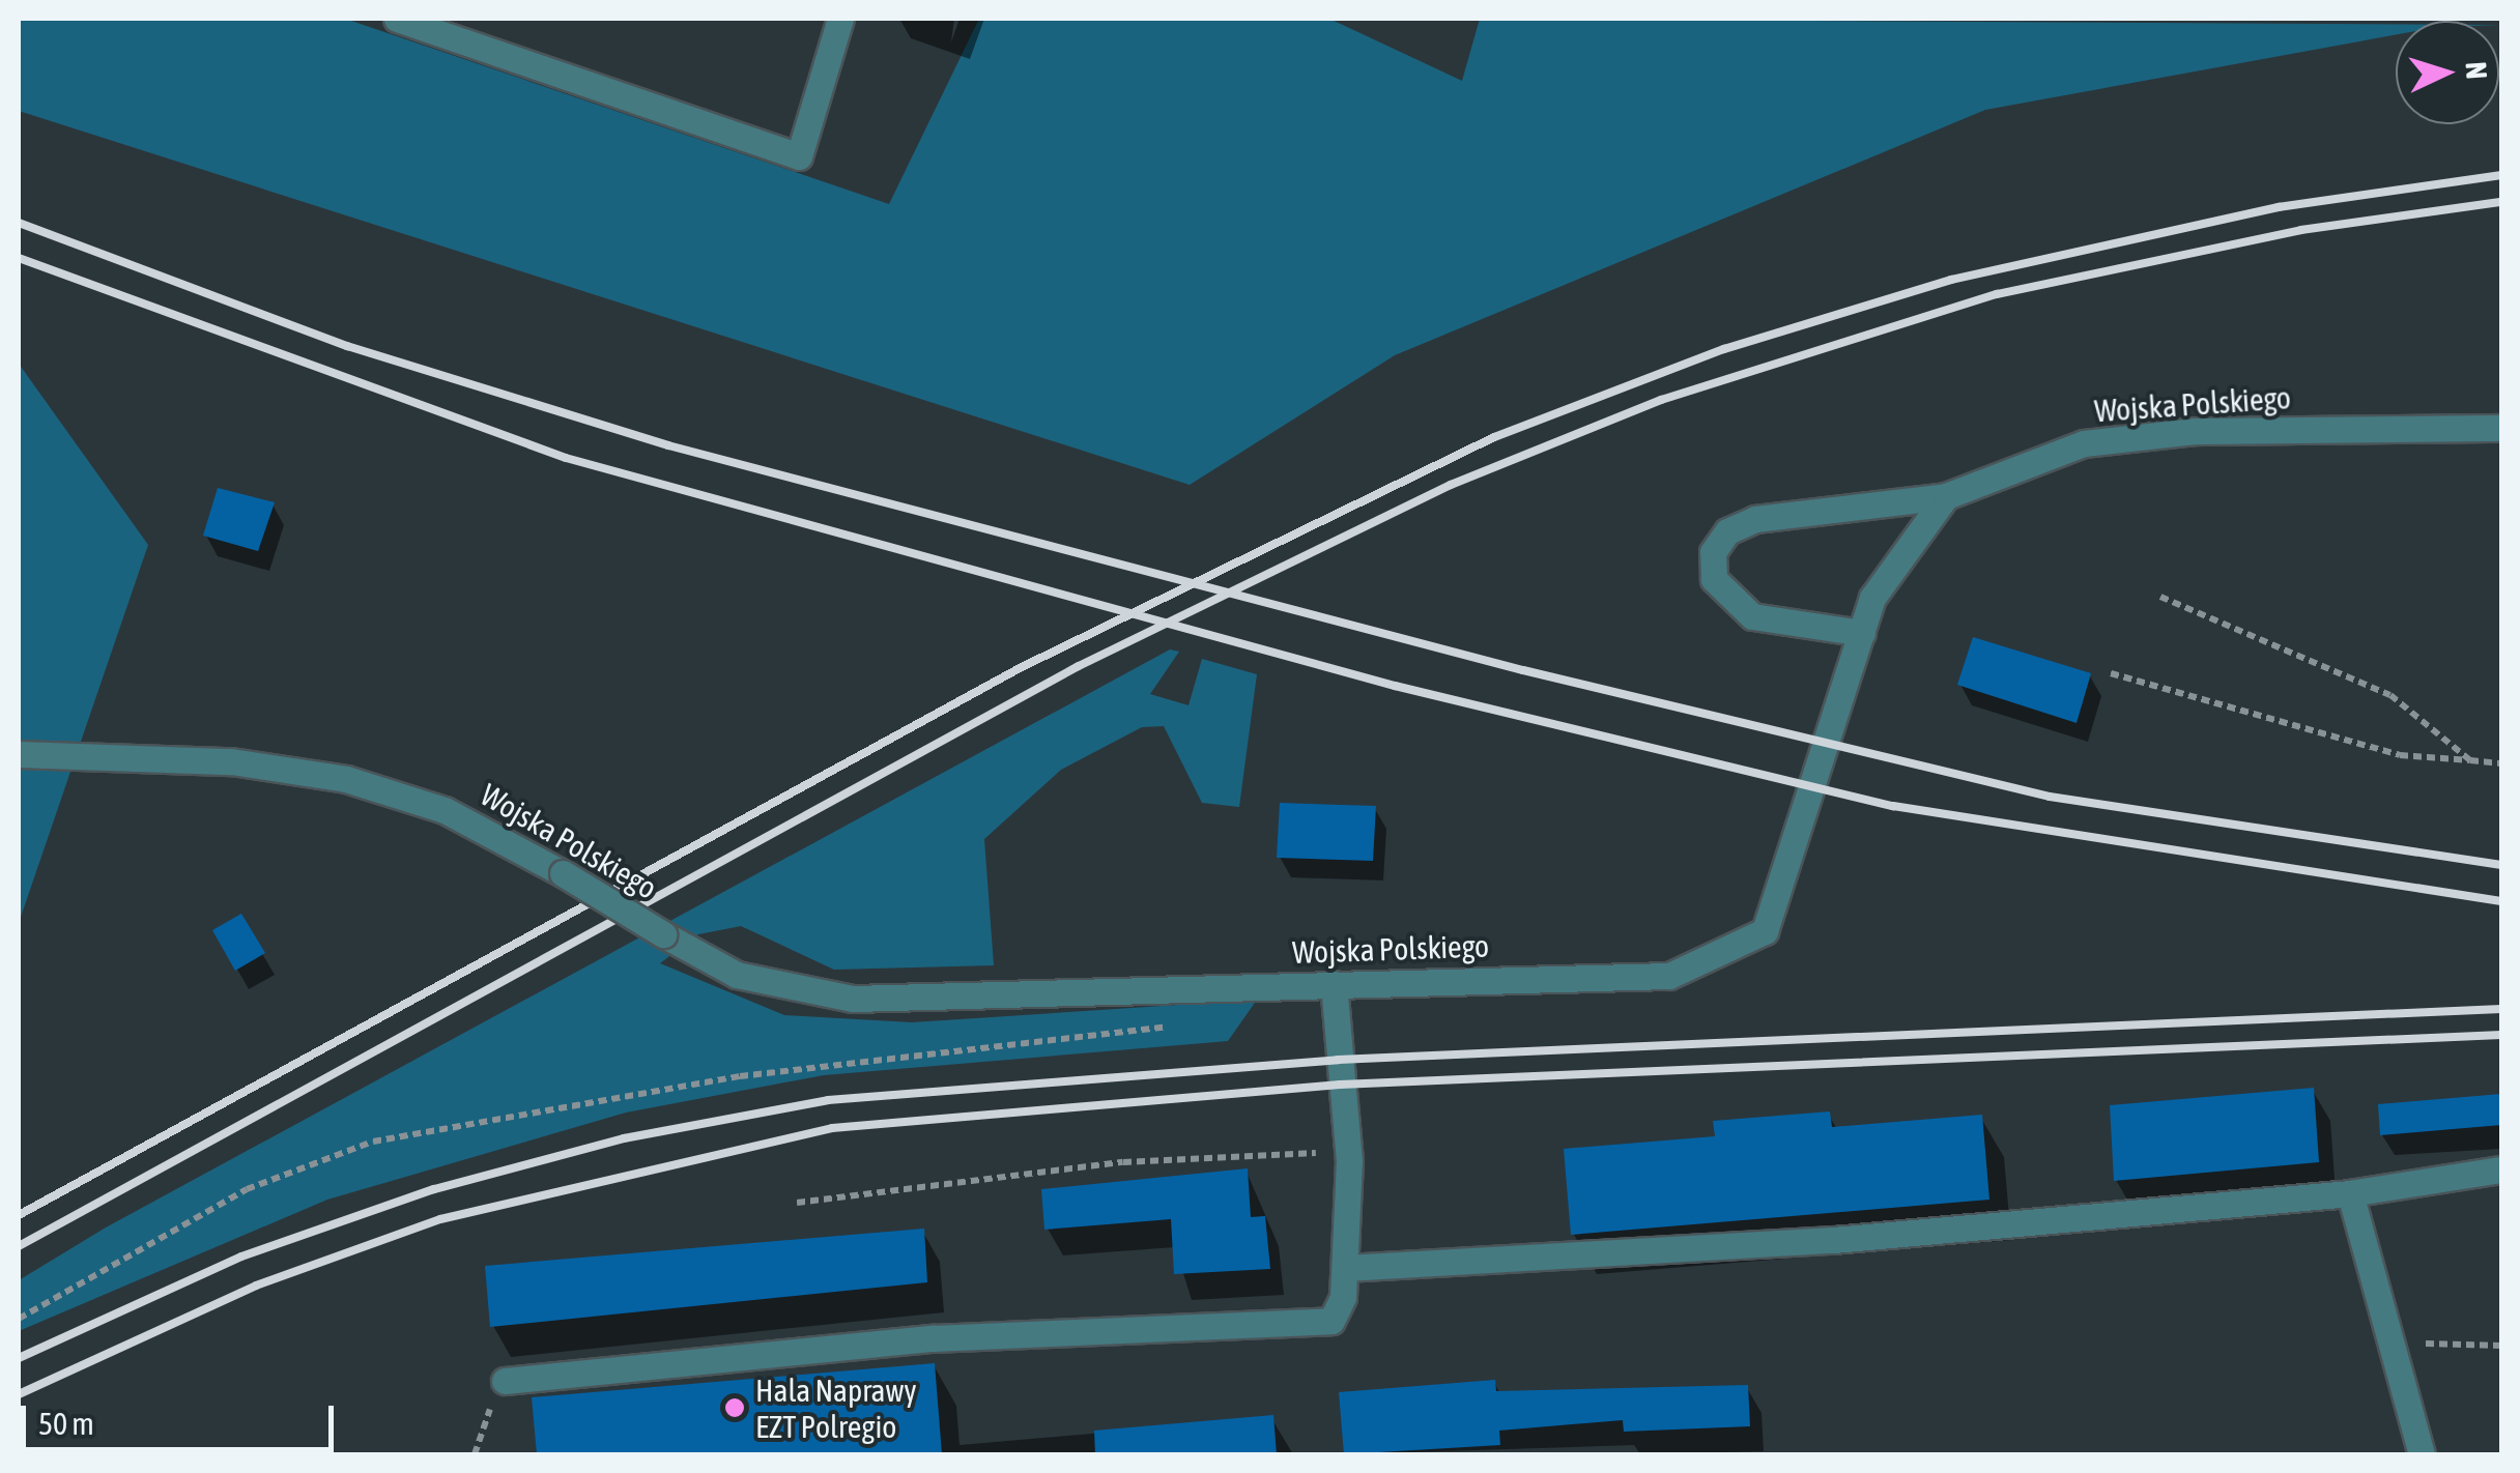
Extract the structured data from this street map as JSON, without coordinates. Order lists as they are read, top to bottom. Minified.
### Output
{"streets":{"street":["Wojska Polskiego"]},"places":["Hala Naprawy EZT Polregio"],"scale_bar":"50 m","north":"right"}
